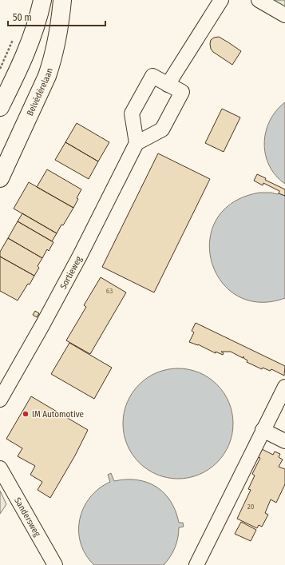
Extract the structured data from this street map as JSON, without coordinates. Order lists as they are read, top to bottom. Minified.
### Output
{"streets":{"main road":["Belvédèrelaan"],"street":["Sortieweg","Sandersweg"]},"places":["IM Automotive"],"house_numbers":["63","20"],"scale_bar":"50 m"}
